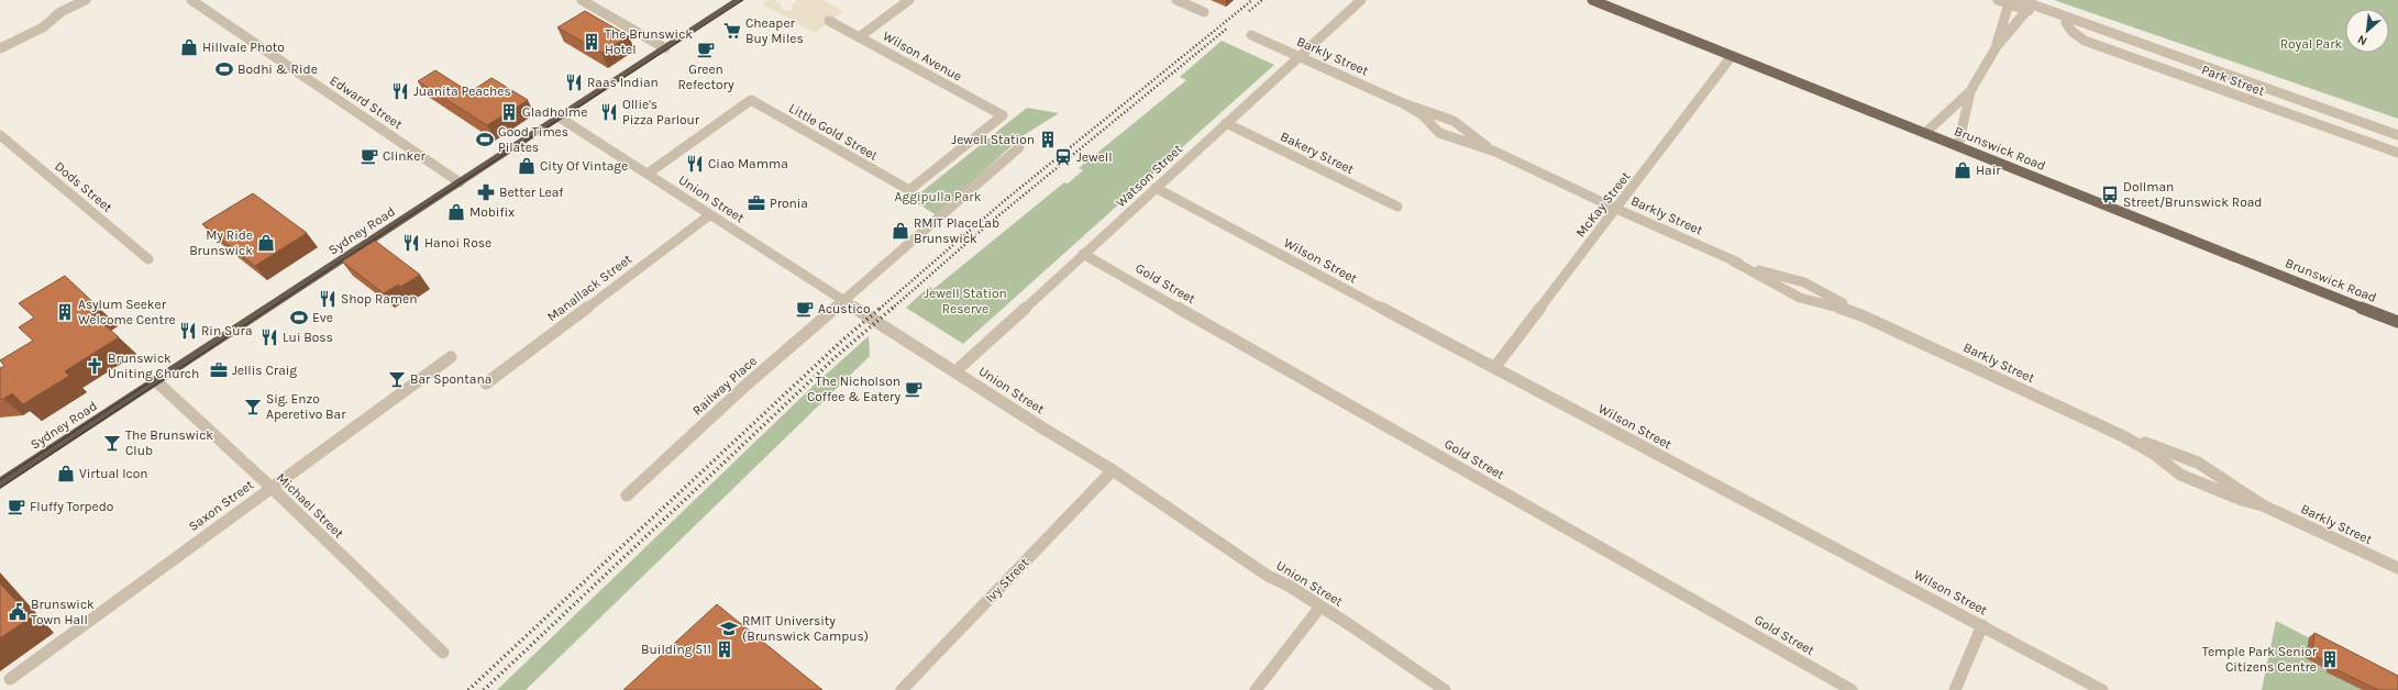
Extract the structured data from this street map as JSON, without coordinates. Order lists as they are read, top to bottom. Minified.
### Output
{"streets":{"highway":["Sydney Road"],"main road":["Brunswick Road"],"street":["Wilson Avenue","Barkly Street","Park Street","Edward Street","Little Gold Street","Bakery Street","Watson Street","Dods Street","Union Street","McKay Street","Wilson Street","Gold Street","Manallack Street","Railway Place","Saxon Street","Michael Street","Ivy Street"]},"crossings":[["Wilson Avenue","Little Gold Street"],["Barkly Street","Watson Street"],["Barkly Street","McKay Street"],["Edward Street","Sydney Road"],["Little Gold Street","Union Street"],["Brunswick Road","McKay Street"],["Bakery Street","Watson Street"],["Watson Street","Union Street"],["Watson Street","Wilson Street"],["Watson Street","Gold Street"],["Union Street","Sydney Road"],["Union Street","Manallack Street"],["Union Street","Railway Place"],["Union Street","Ivy Street"],["McKay Street","Wilson Street"],["Sydney Road","Michael Street"],["Saxon Street","Michael Street"]],"parks":["Royal Park","Aggipulla Park","Jewell Station Reserve"],"places":{"supermarket":["Cheaper Buy Miles"],"building":["The Brunswick Hotel","Gladholme","Jewell Station","Asylum Seeker Welcome Centre","Building 511","Temple Park Senior Citizens Centre"],"shop":["Hillvale Photo","City Of Vintage","Hair","Mobifix","RMIT PlaceLab Brunswick","My Ride Brunswick","Virtual Icon"],"cafe":["Green Refectory","Clinker","Acustico","The Nicholson Coffee & Eatery","Fluffy Torpedo"],"sports":["Bodhi & Ride","Good Times Pilates","Eve"],"restaurant":["Raas Indian","Juanita Peaches","Ollie's Pizza Parlour","Ciao Mamma","Hanoi Rose","Shop Ramen","Rin Sura","Lui Boss"],"station":["Jewell"],"pharmacy":["Better Leaf"],"bus stop":["Dollman Street/Brunswick Road"],"office":["Pronia","Jellis Craig"],"church":["Brunswick Uniting Church"],"bar":["Bar Spontana","Sig. Enzo Aperetivo Bar","The Brunswick Club"],"public building":["Brunswick Town Hall"],"school or university":["RMIT University (Brunswick Campus)"]},"north":"bottom left"}
